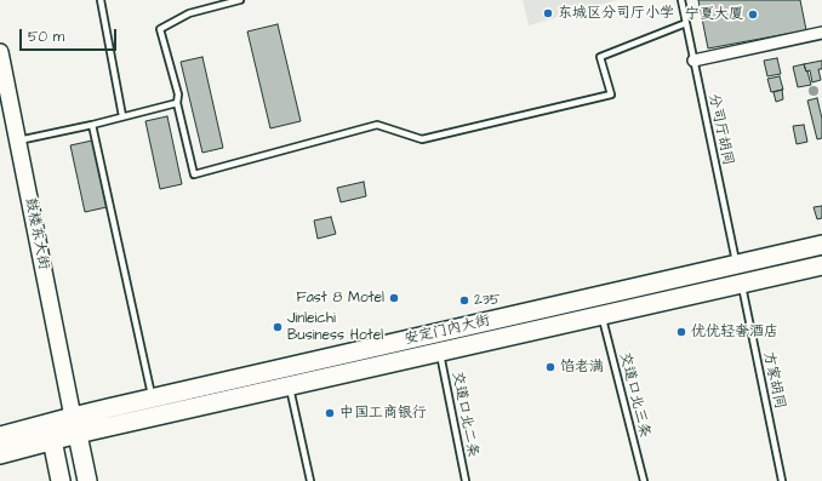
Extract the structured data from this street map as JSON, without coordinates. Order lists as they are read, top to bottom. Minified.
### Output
{"streets":{"main road":["鼓楼东大街","安定门内大街"],"lane":["分司厅胡同","方家胡同","交道口北三条","交道口北二条"]},"crossings":[["分司厅胡同","安定门内大街"],["鼓楼东大街","安定门内大街"],["安定门内大街","方家胡同"],["安定门内大街","交道口北三条"],["安定门内大街","交道口北二条"]],"places":["东城区分司厅小学","宁夏大厦","Fast 8 Motel","235","Jinleichi Business Hotel","优优轻奢酒店","馅老满","中国工商银行"],"scale_bar":"50 m"}
